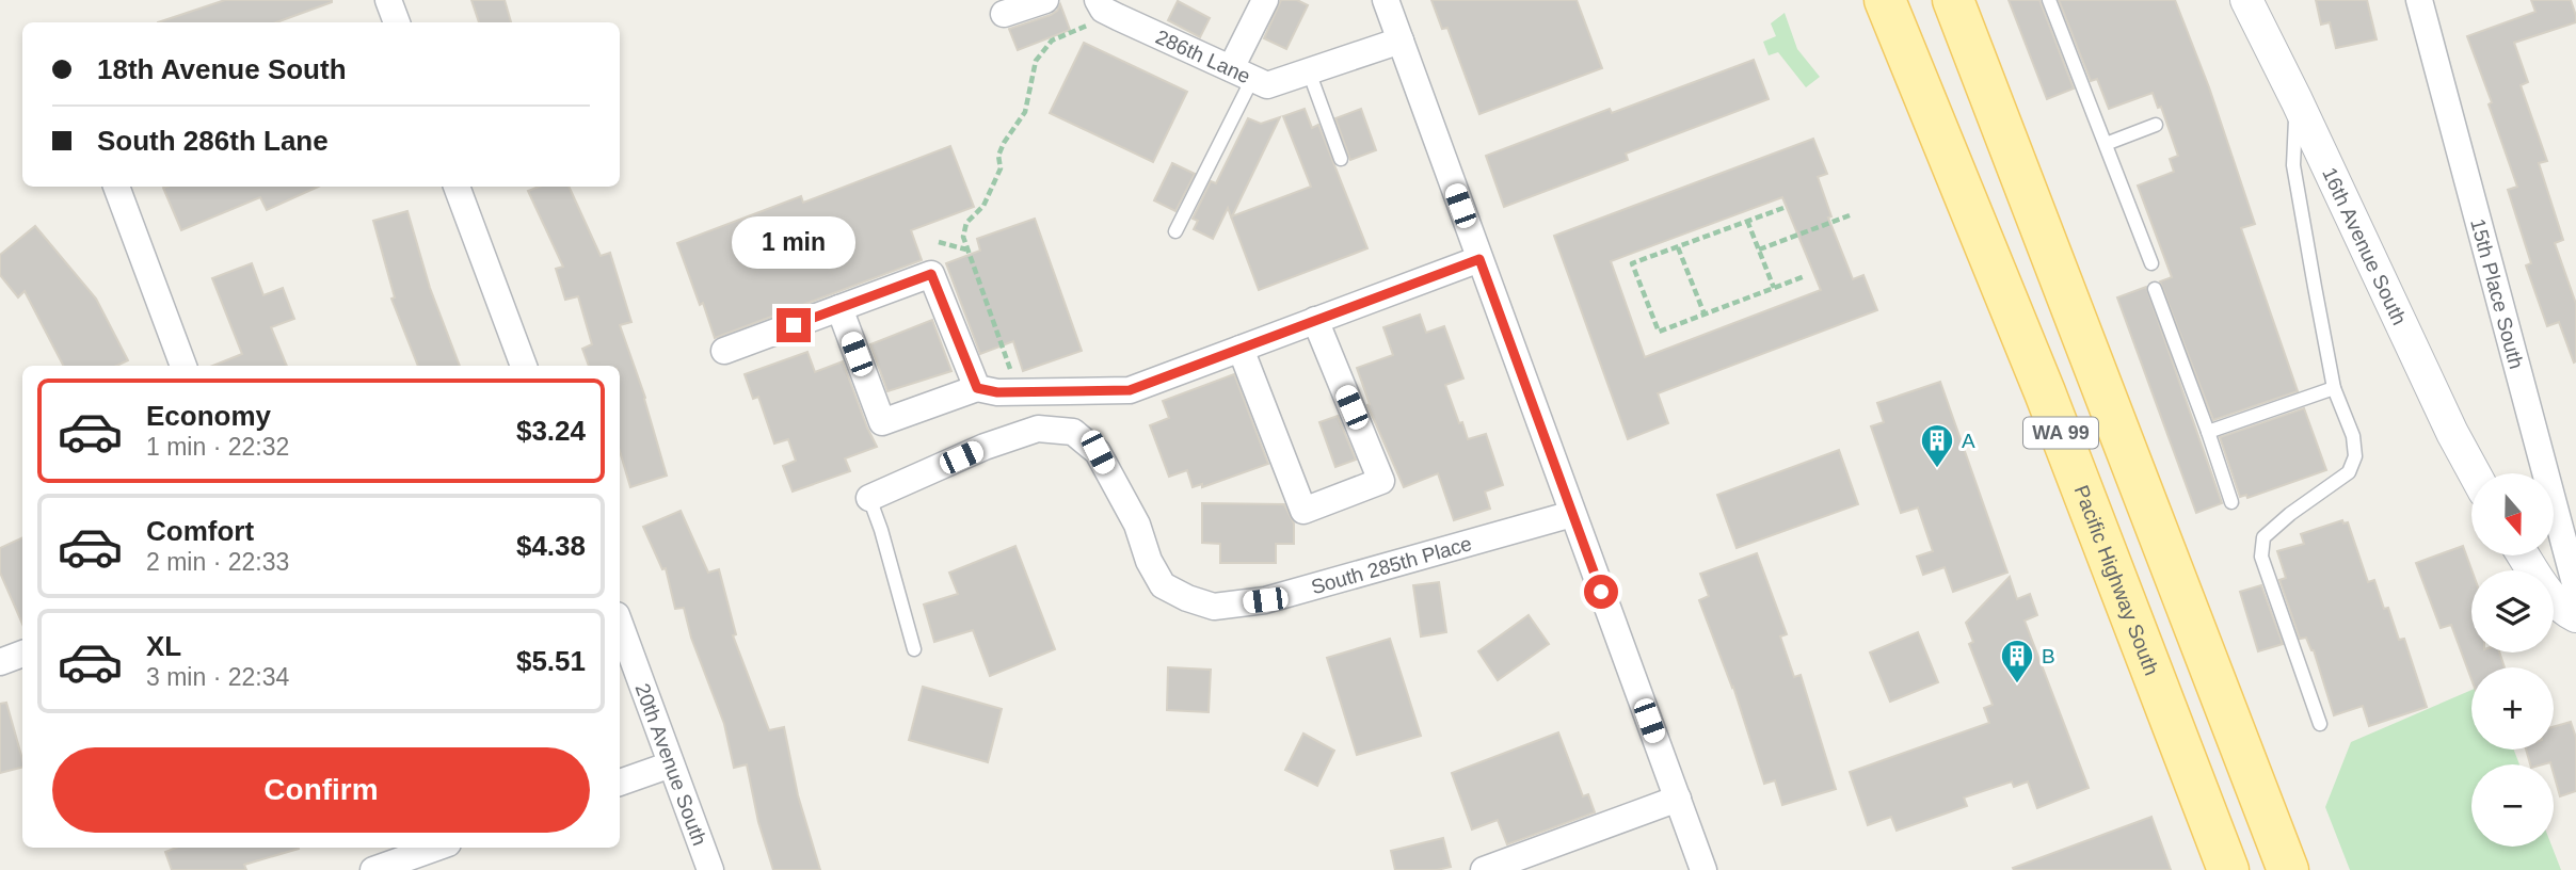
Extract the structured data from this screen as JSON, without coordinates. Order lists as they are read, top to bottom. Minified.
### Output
{"streets":{"main road":["WA 99","Pacific Highway South"],"street":["286th Lane","16th Avenue South","15th Place South","South 285th Place","20th Avenue South"]},"places":{"building":["A","B"]},"north":"bottom","page":{"banner":["18th Avenue South","South 286th Lane"],"bubble":"1 min","list":[{"name":"Economy","note":"1 min · 22:32","value":"$3.24"},{"name":"Comfort","note":"2 min · 22:33","value":"$4.38"},{"name":"XL","note":"3 min · 22:34","value":"$5.51"}],"map_buttons":["+","−"],"buttons":"Confirm"}}
